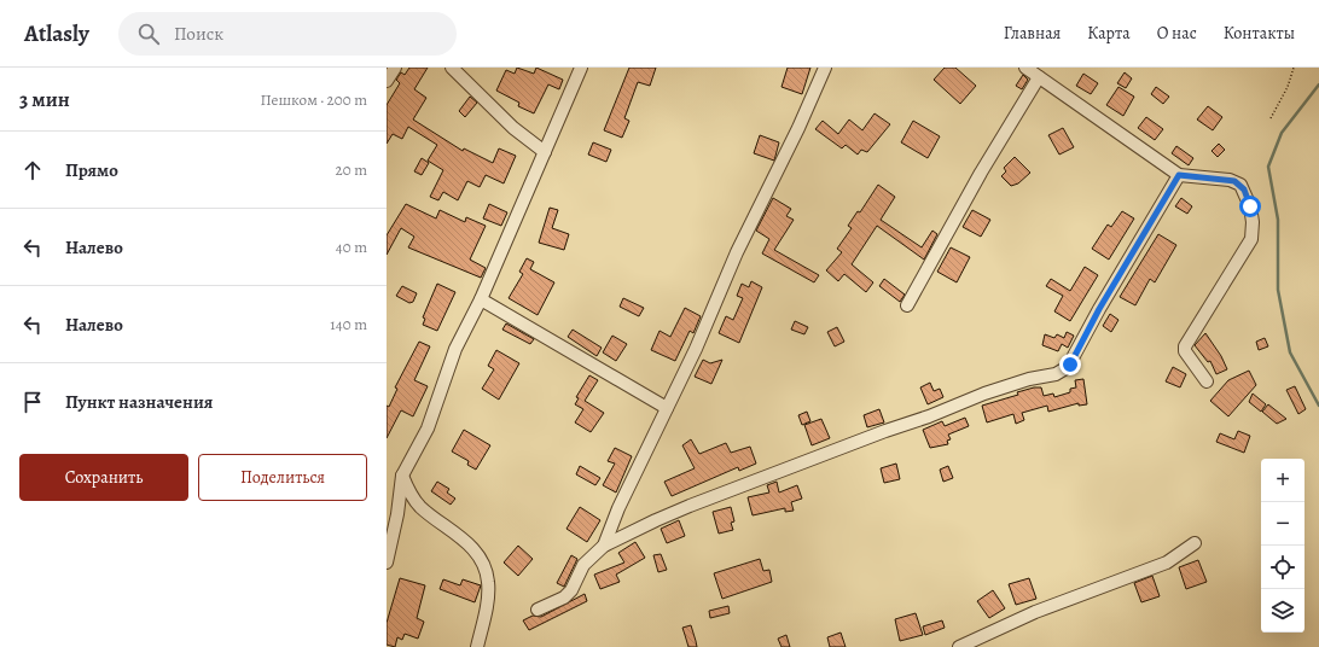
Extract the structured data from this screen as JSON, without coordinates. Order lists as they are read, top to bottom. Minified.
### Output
{"page":{"header":"Atlasly","search":"Поиск","nav":["Главная","Карта","О нас","Контакты"],"heading":["3 мин","Пешком · 200 m"],"list":[["Прямо","20 m"],["Налево","40 m"],["Налево","140 m"],"Пункт назначения"],"buttons":["Сохранить","Поделиться"],"map_buttons":["+","−"]}}
